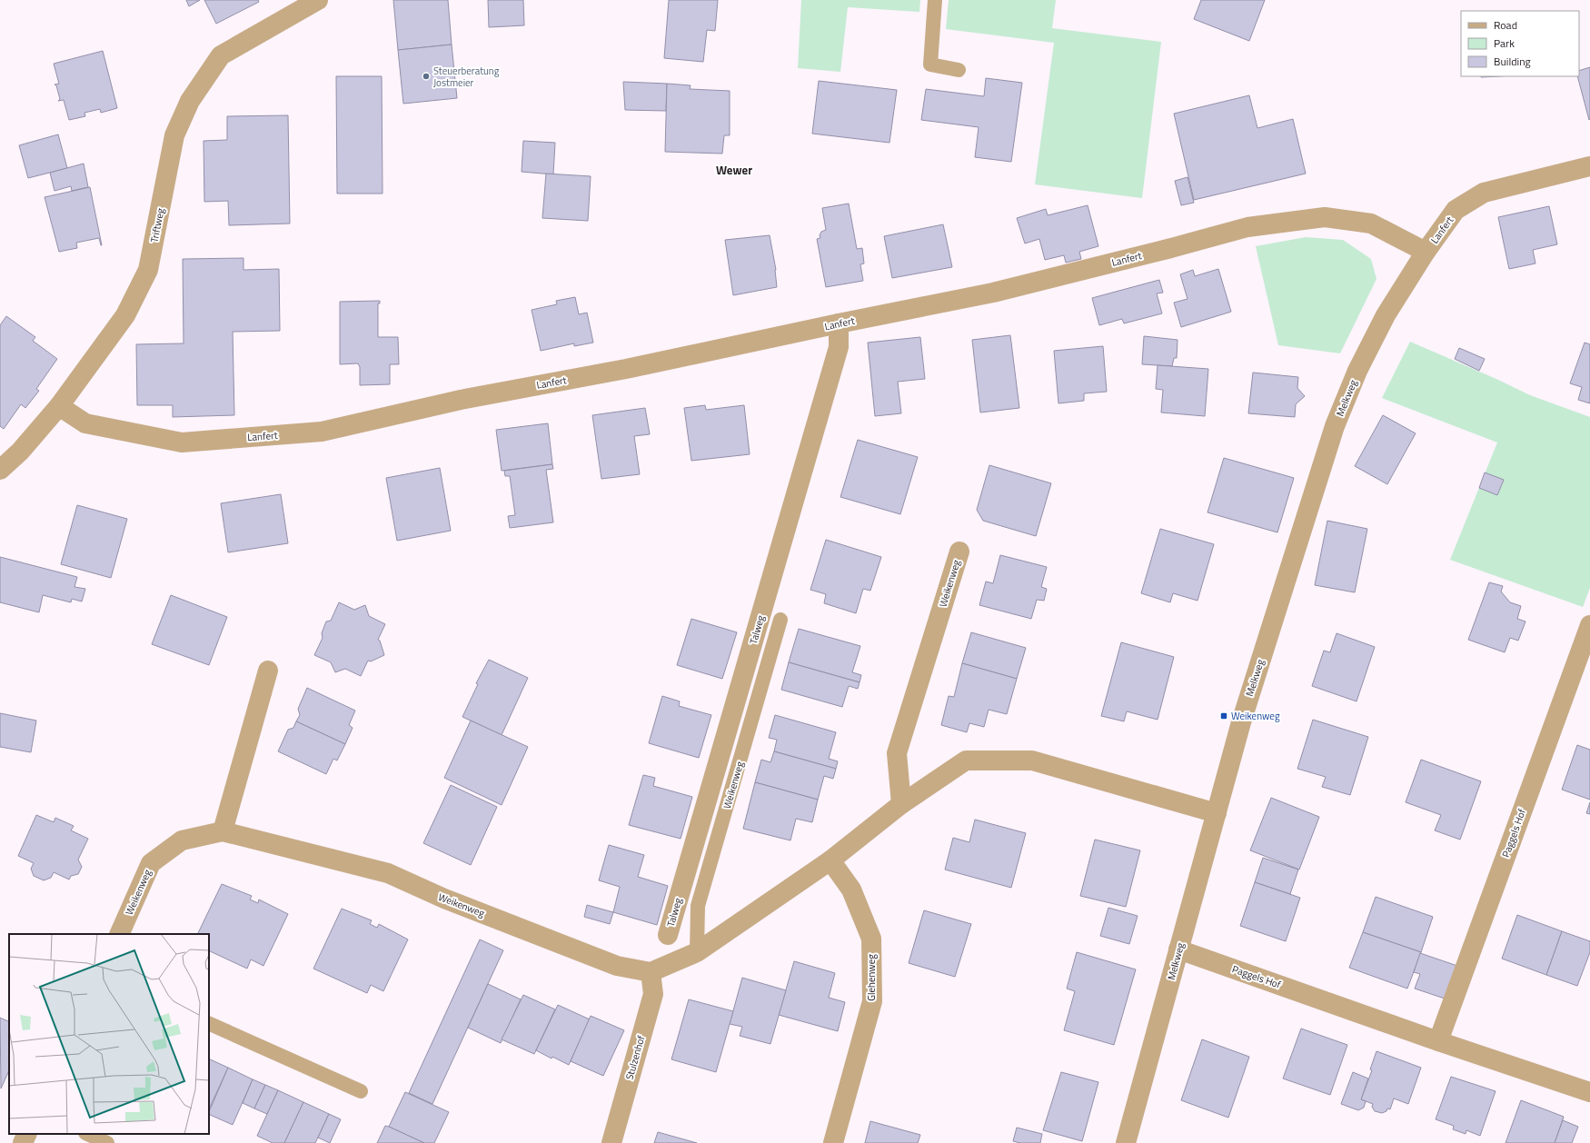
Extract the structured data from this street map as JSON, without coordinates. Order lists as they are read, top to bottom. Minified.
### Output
{"streets":{"street":["Triftweg","Lanfert","Melkweg","Weikenweg","Talweg","Paggels Hof","Glehenweg","Stulzenhof"]},"crossings":[["Triftweg","Lanfert"],["Lanfert","Melkweg"],["Lanfert","Talweg"],["Melkweg","Paggels Hof"],["Weikenweg","Stulzenhof"]],"districts":["Wewer"],"places":{"other":["Steuerberatung Jostmeier"],"transit":["Weikenweg"]},"legend":["Road","Park","Building"]}
